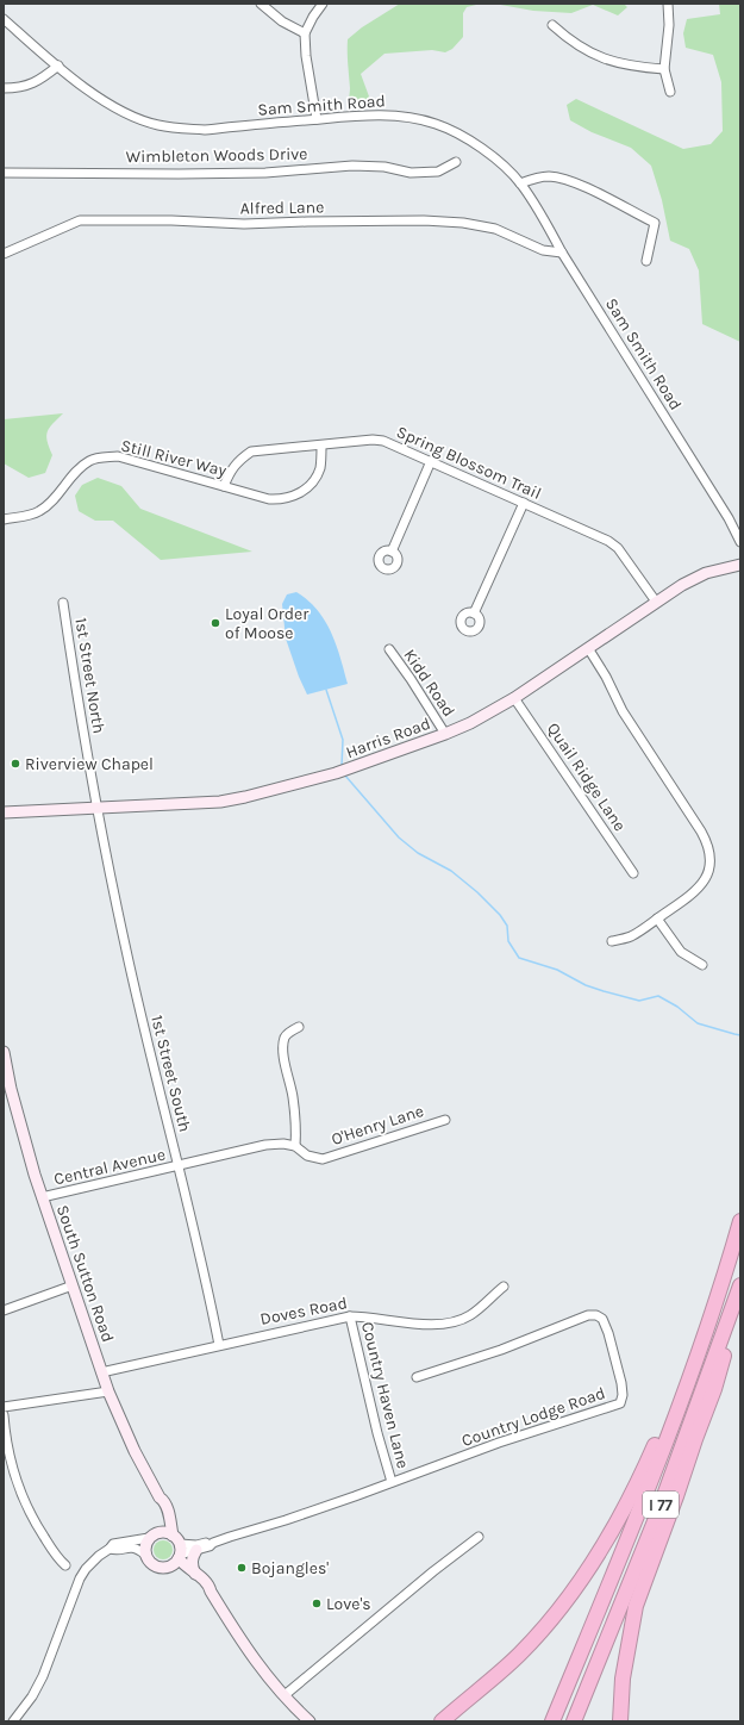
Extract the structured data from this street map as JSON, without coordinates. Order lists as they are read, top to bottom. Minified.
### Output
{"streets":{"highway":["I 77"],"main road":["Harris Road","South Sutton Road"],"street":["Sam Smith Road","Wimbleton Woods Drive","Alfred Lane","Still River Way","Spring Blossom Trail","1st Street North","Kidd Road","Quail Ridge Lane","1st Street South","O'Henry Lane","Central Avenue","Doves Road","Country Haven Lane","Country Lodge Road"]},"crossings":[["Sam Smith Road","Alfred Lane"],["Still River Way","Spring Blossom Trail"],["Spring Blossom Trail","Harris Road"],["1st Street North","Harris Road"],["1st Street North","1st Street South"],["Kidd Road","Harris Road"],["Harris Road","Quail Ridge Lane"],["Harris Road","1st Street South"],["1st Street South","Central Avenue"],["1st Street South","Doves Road"],["O'Henry Lane","Central Avenue"],["Central Avenue","South Sutton Road"],["South Sutton Road","Doves Road"],["South Sutton Road","Country Lodge Road"],["Doves Road","Country Haven Lane"],["Country Haven Lane","Country Lodge Road"]],"places":["Loyal Order of Moose","Riverview Chapel","Bojangles'","Love's"]}
